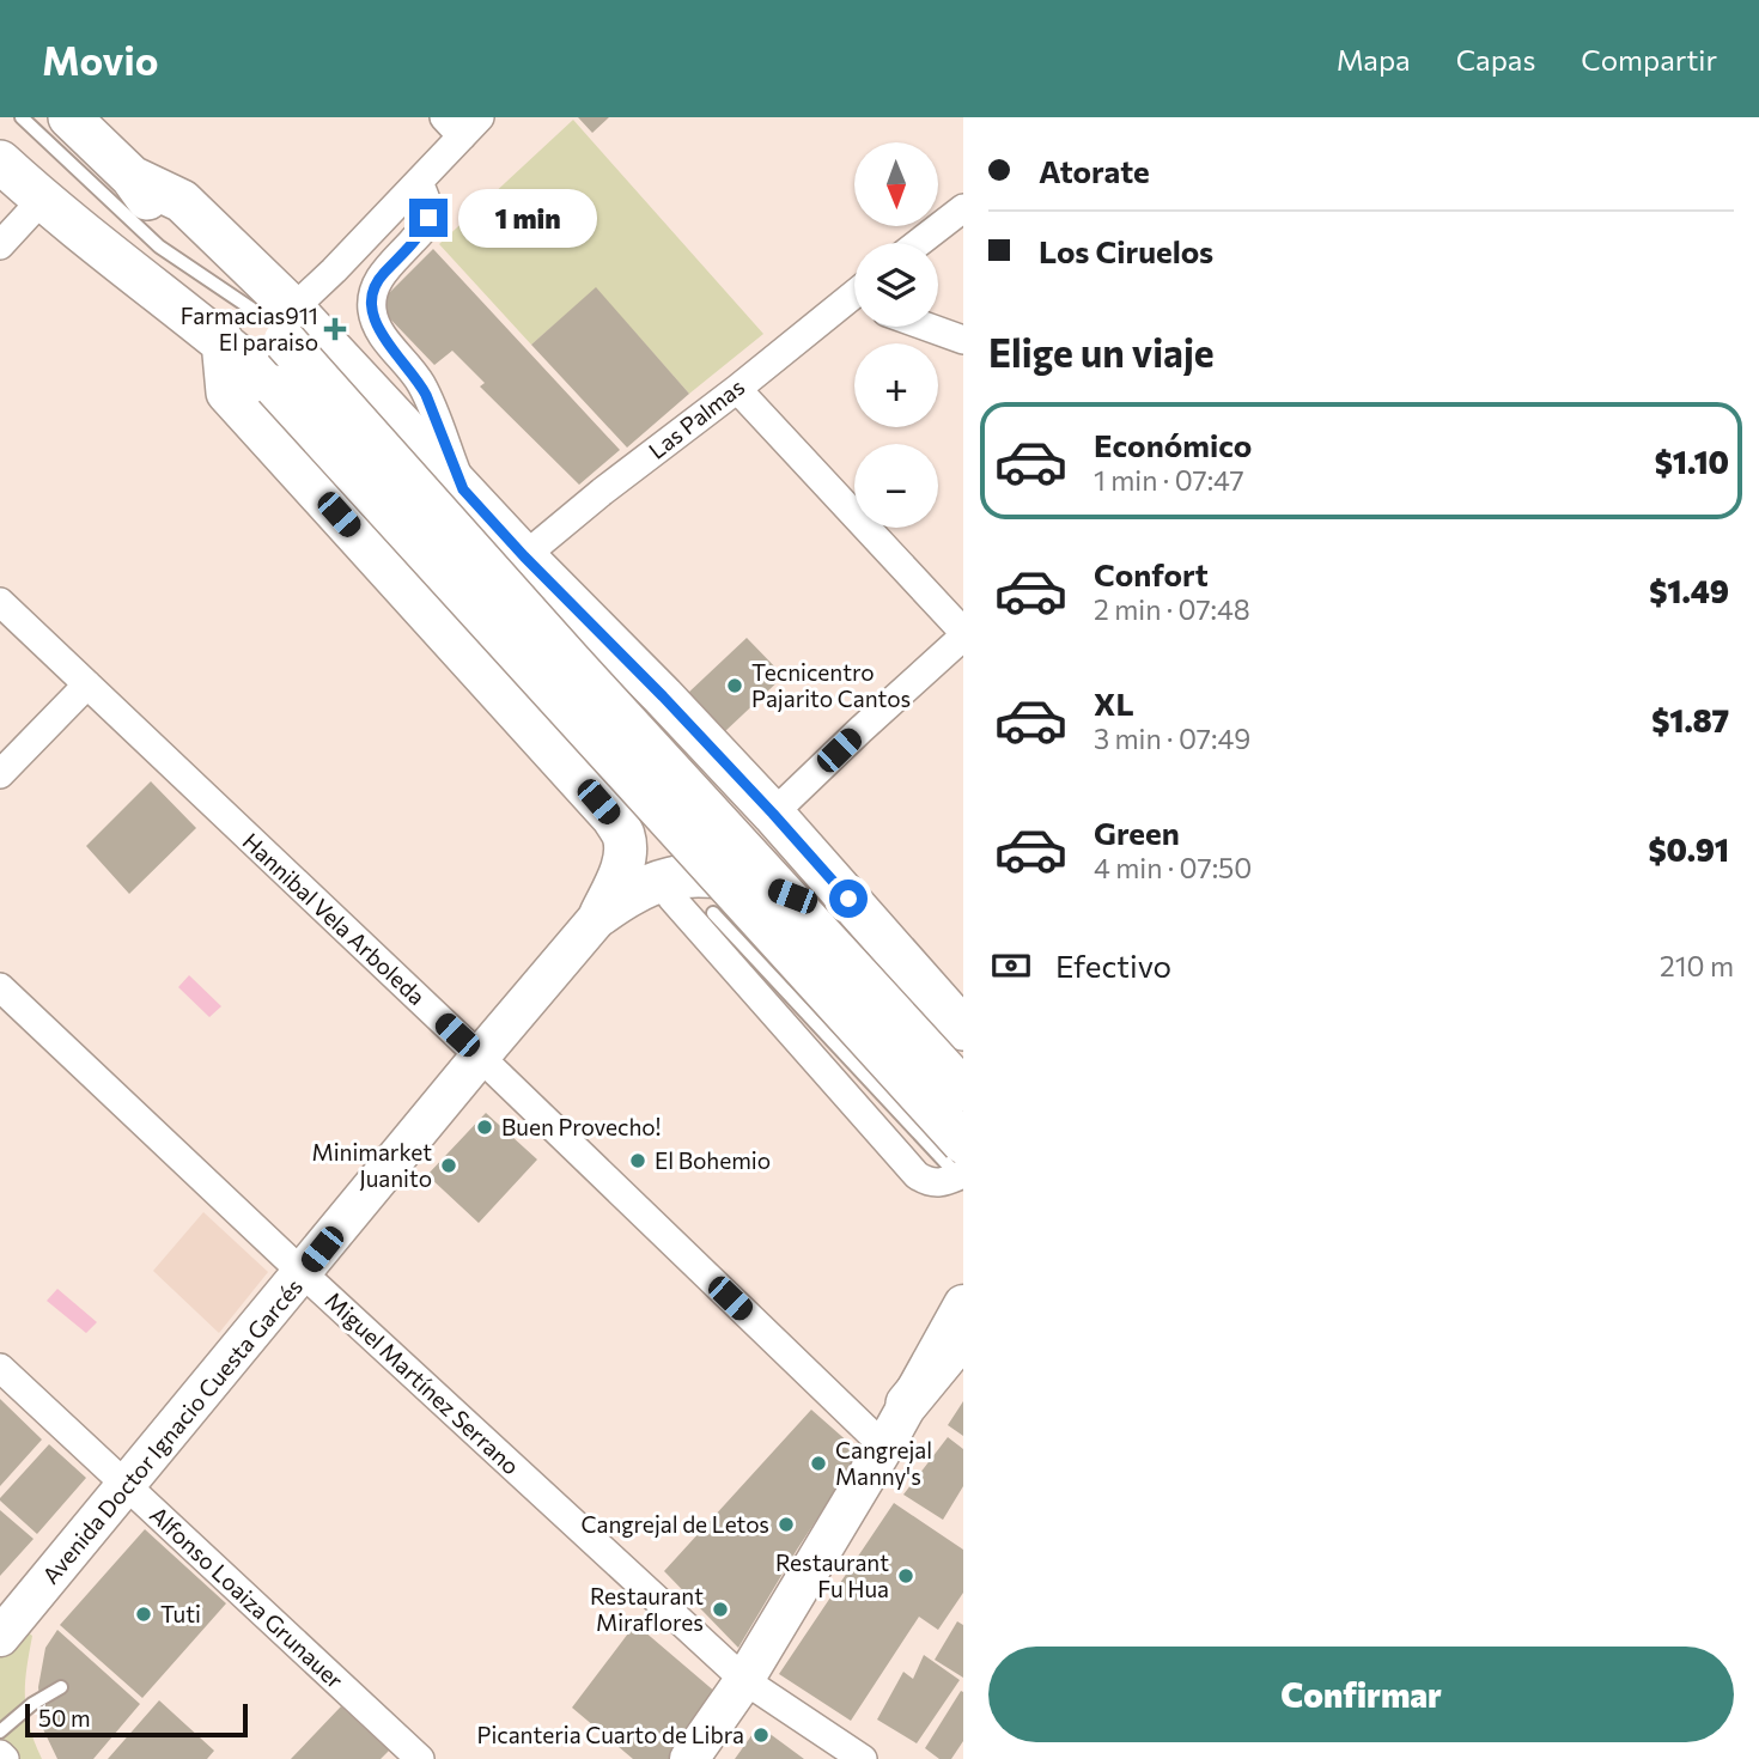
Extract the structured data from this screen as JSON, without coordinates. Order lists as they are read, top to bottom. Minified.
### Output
{"streets":{"main road":["Avenida Doctor Ignacio Cuesta Garcés"],"street":["Las Palmas","Hannibal Vela Arboleda","Miguel Martínez Serrano","Alfonso Loaiza Grunauer"]},"crossings":[["Hannibal Vela Arboleda","Avenida Doctor Ignacio Cuesta Garcés"],["Miguel Martínez Serrano","Avenida Doctor Ignacio Cuesta Garcés"],["Avenida Doctor Ignacio Cuesta Garcés","Alfonso Loaiza Grunauer"]],"places":{"health":["Farmacias911 El paraiso"],"other":["Tecnicentro Pajarito Cantos","Buen Provecho!","El Bohemio","Minimarket Juanito","Cangrejal Manny's","Cangrejal de Letos","Restaurant Fu Hua","Restaurant Miraflores","Tuti","Picanteria Cuarto de Libra"]},"scale_bar":"50 m","north":"bottom","page":{"header":"Movio","nav":["Mapa","Capas","Compartir"],"banner":["Atorate","Los Ciruelos"],"map_buttons":["+","−"],"bubble":"1 min","heading":"Elige un viaje","list":[{"name":"Económico","note":"1 min · 07:47","value":"$1.10"},{"name":"Confort","note":"2 min · 07:48","value":"$1.49"},{"name":"XL","note":"3 min · 07:49","value":"$1.87"},{"name":"Green","note":"4 min · 07:50","value":"$0.91"}],"pay":["Efectivo","210 m"],"buttons":"Confirmar","scale":"50 m"}}
